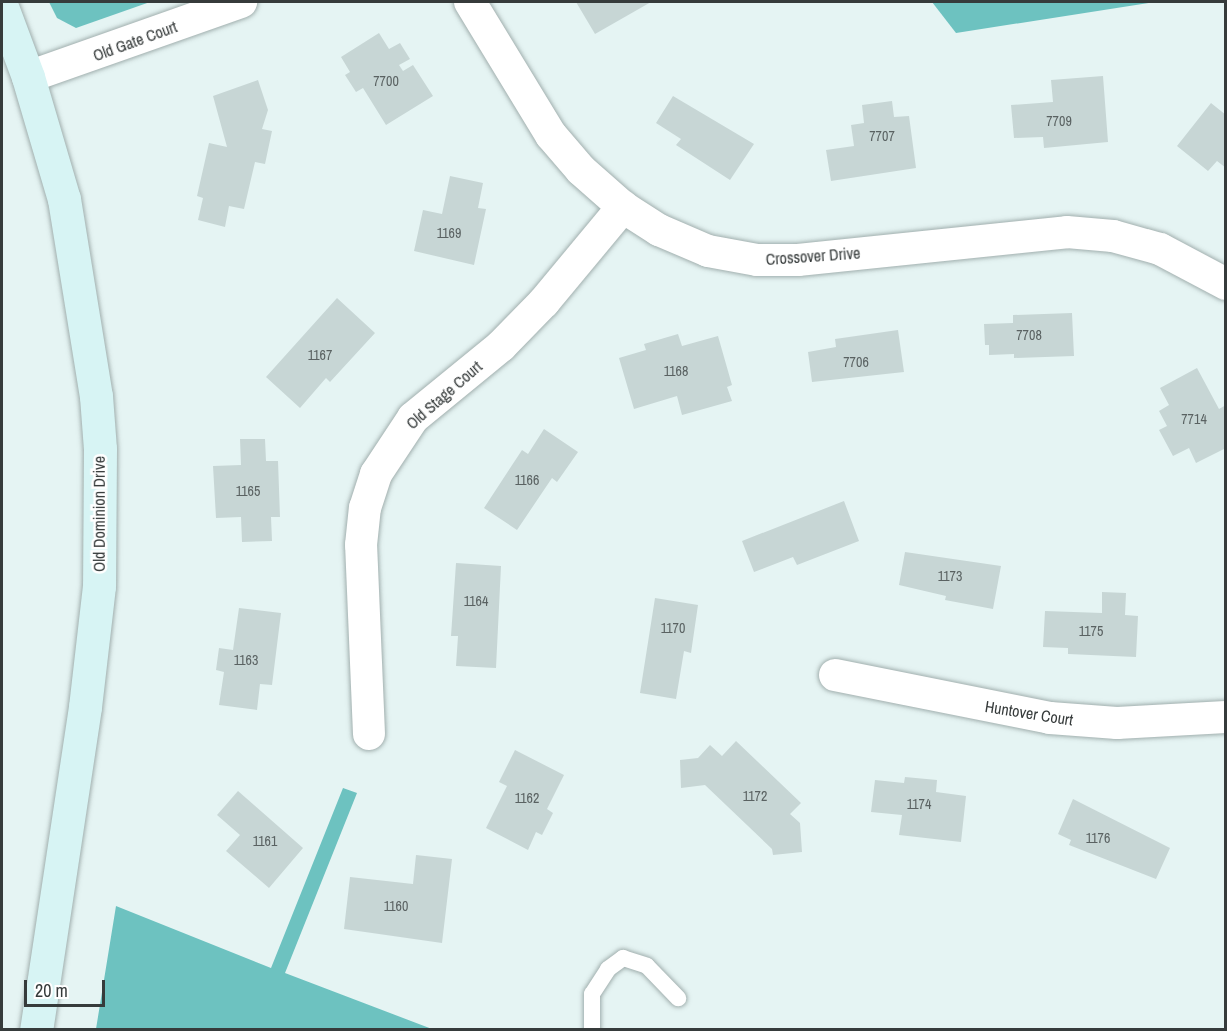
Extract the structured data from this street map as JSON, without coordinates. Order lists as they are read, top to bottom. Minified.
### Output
{"streets":{"main road":["Old Dominion Drive"],"street":["Old Gate Court","Crossover Drive","Old Stage Court","Huntover Court"]},"crossings":[["Old Gate Court","Old Dominion Drive"],["Crossover Drive","Old Stage Court"]],"house_numbers":["7700","7709","7707","1169","7708","1167","7706","1168","7714","1166","1165","1173","1164","1170","1175","1163","1172","1162","1174","1176","1161","1160"],"scale_bar":"20 m"}
